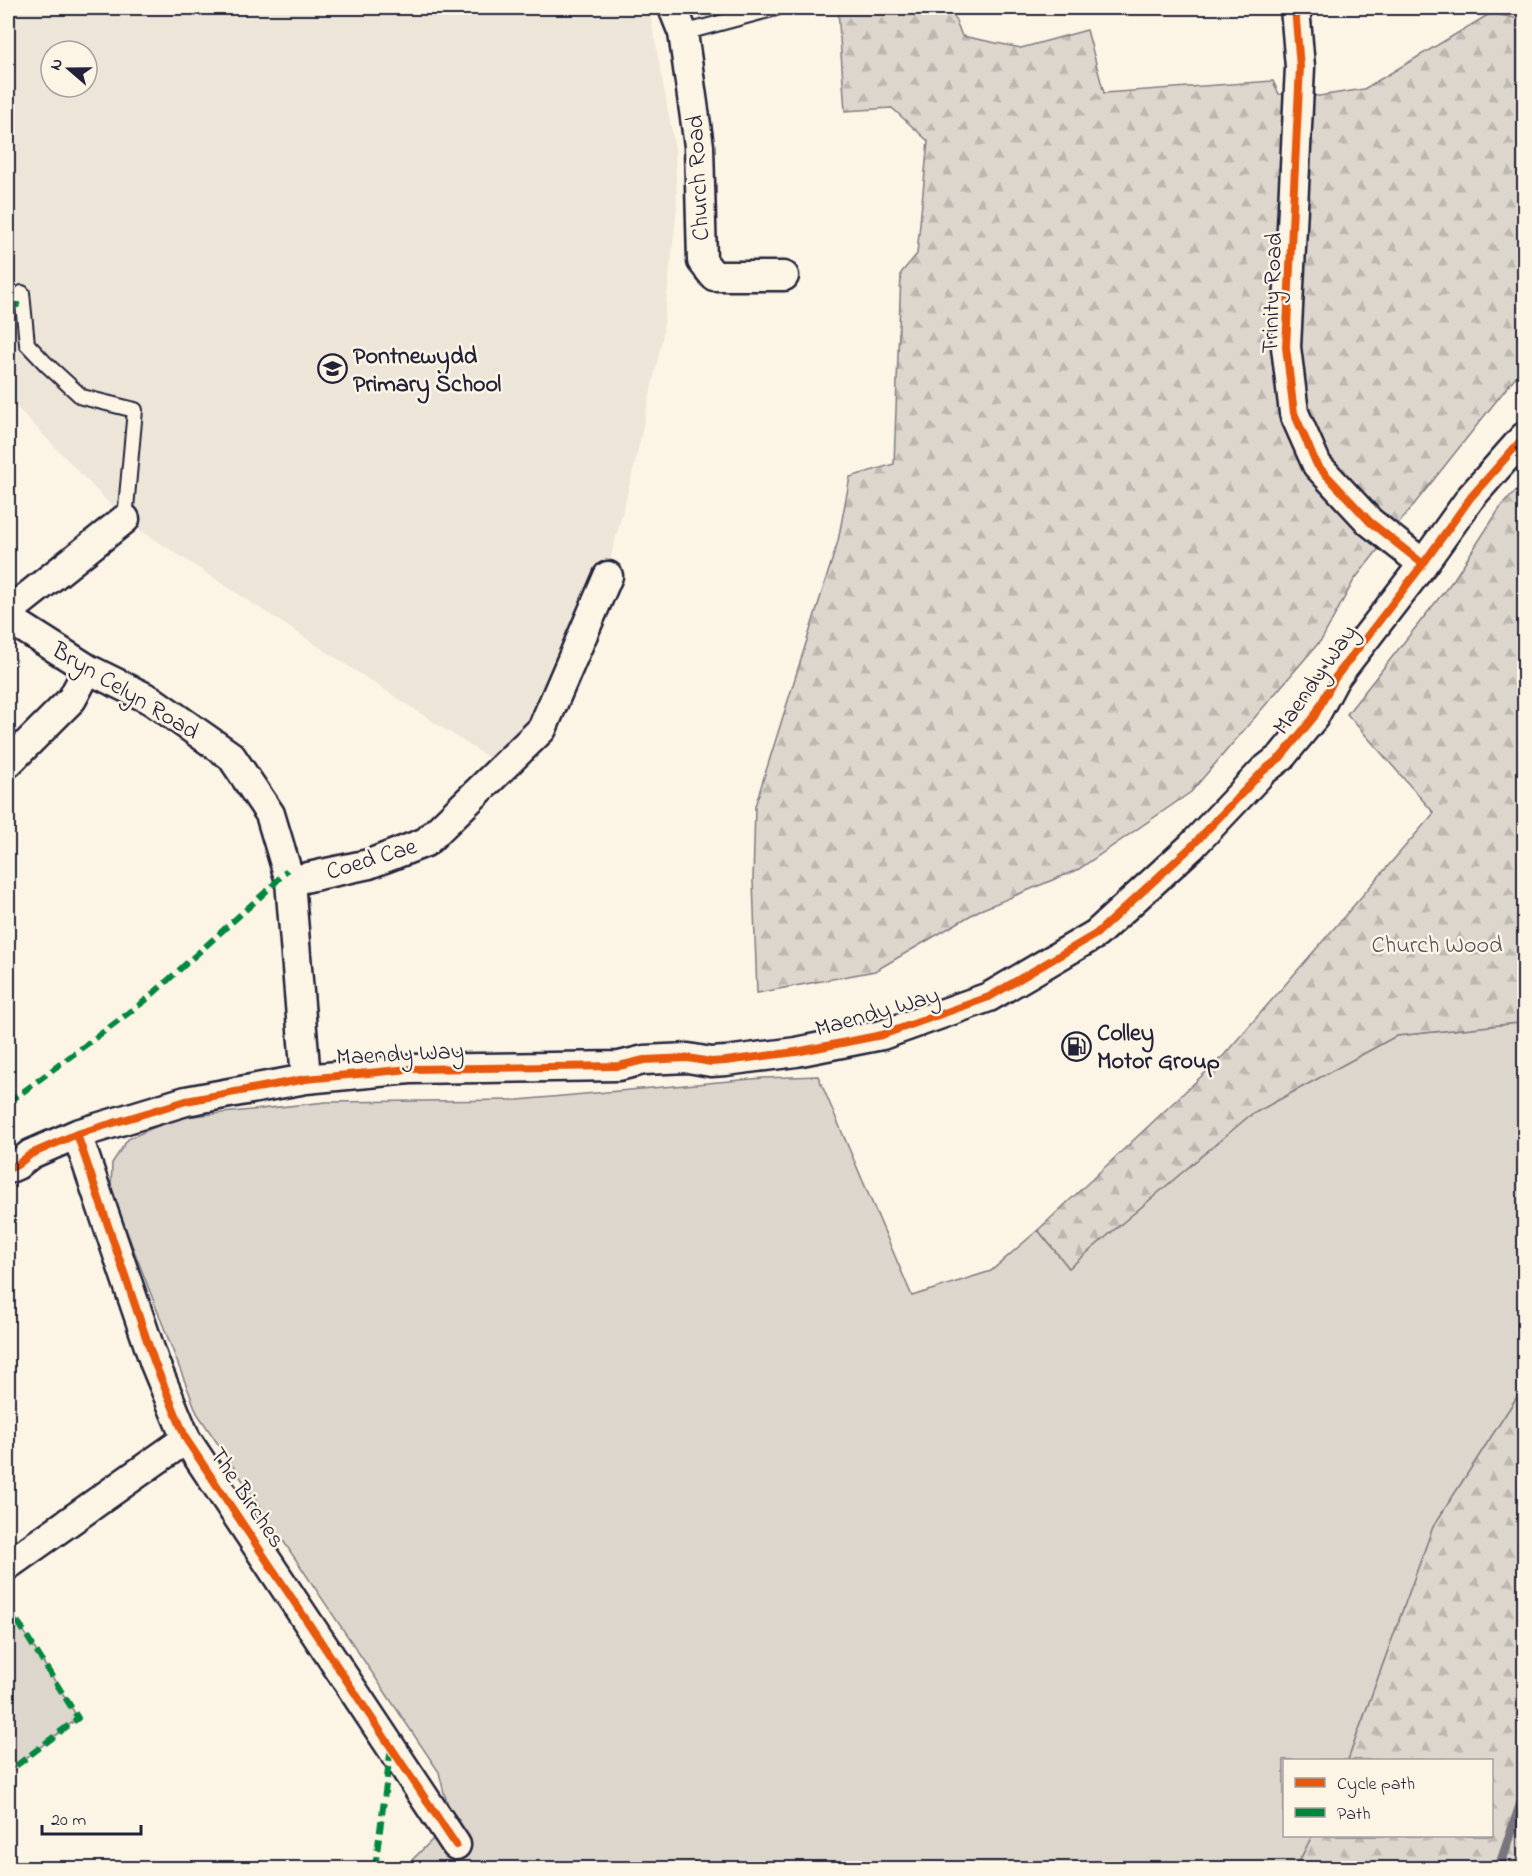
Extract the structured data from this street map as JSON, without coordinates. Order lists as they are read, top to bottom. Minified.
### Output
{"streets":{"street":["Church Road","Trinity Road","Maendy Way","Bryn Celyn Road","Coed Cae","The Birches"]},"crossings":[["Trinity Road","Maendy Way"],["Maendy Way","Bryn Celyn Road"],["Maendy Way","The Birches"],["Bryn Celyn Road","Coed Cae"]],"parks":["Church Wood"],"places":{"school or university":["Pontnewydd Primary School"],"fuel station":["Colley Motor Group"]},"legend":["Cycle path","Path"],"scale_bar":"20 m","north":"left"}
